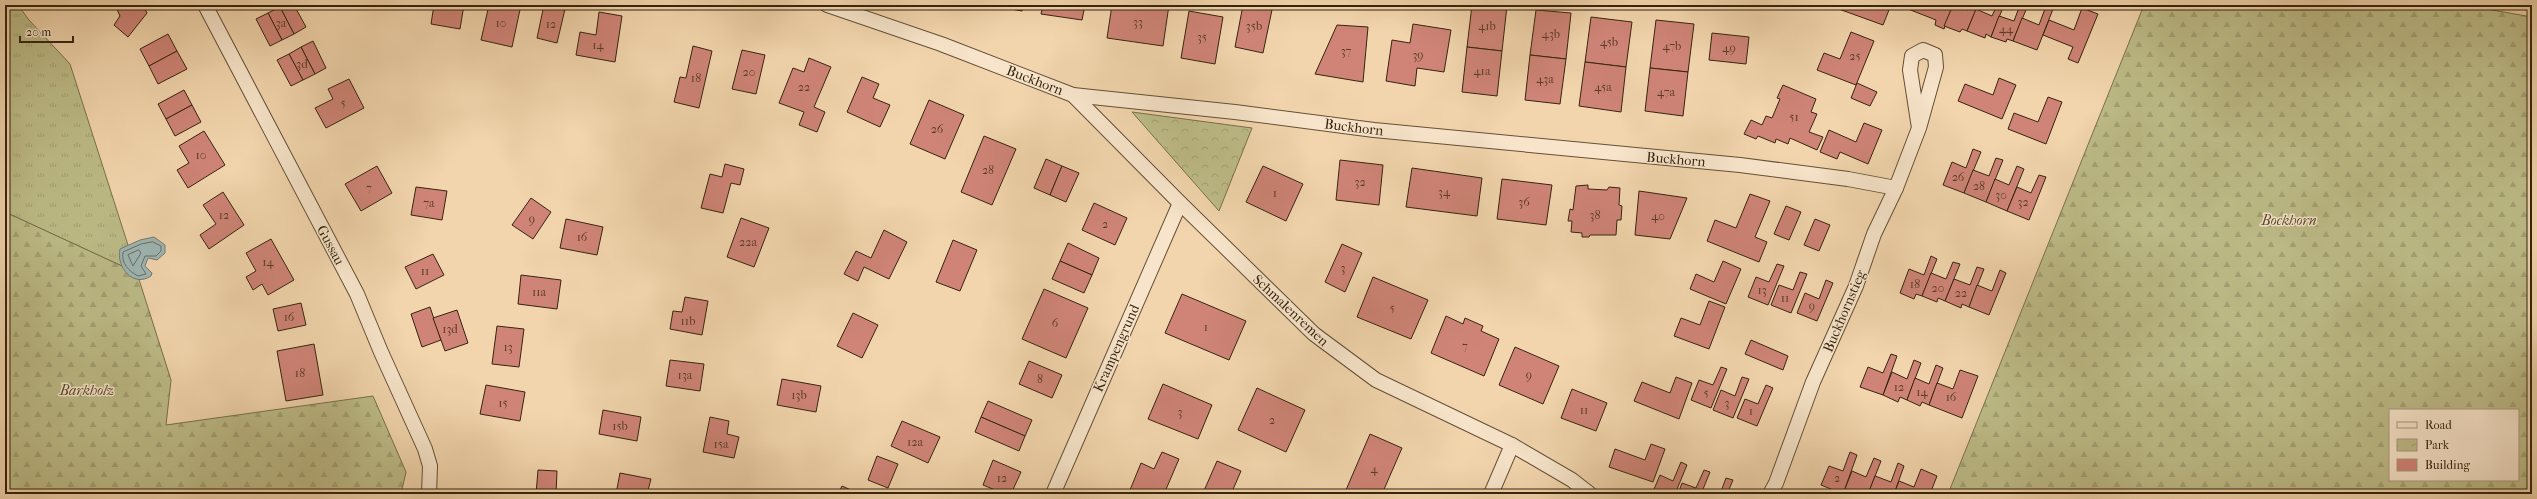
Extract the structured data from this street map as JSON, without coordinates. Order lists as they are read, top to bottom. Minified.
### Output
{"streets":{"street":["Buckhorn","Gussau","Schmalenremen","Buckhornstieg","Krampengrund"]},"crossings":[["Buckhorn","Schmalenremen"],["Buckhorn","Buckhornstieg"],["Schmalenremen","Krampengrund"]],"parks":["Bockhorn","Barkholz"],"house_numbers":["33","3a","10","12","35b","41b","44","43b","35","45b","14","47b","49","37","39","25","3d","41a","20","18","43a","22","45a","47a","5","51","26","10","28","26","32","28","7","34","1","30","36","32","7a","12","38","40","9","2","16","22a","14","3","11","18","20","13","11a","22","11","9","5","16","11b","6","1","13d","7","13","18","13a","9","8","12","14","5","13b","16","15","3","11","1","3","2","15b","12a","15a","4","12","2"],"legend":["Road","Park","Building"],"scale_bar":"20 m"}
